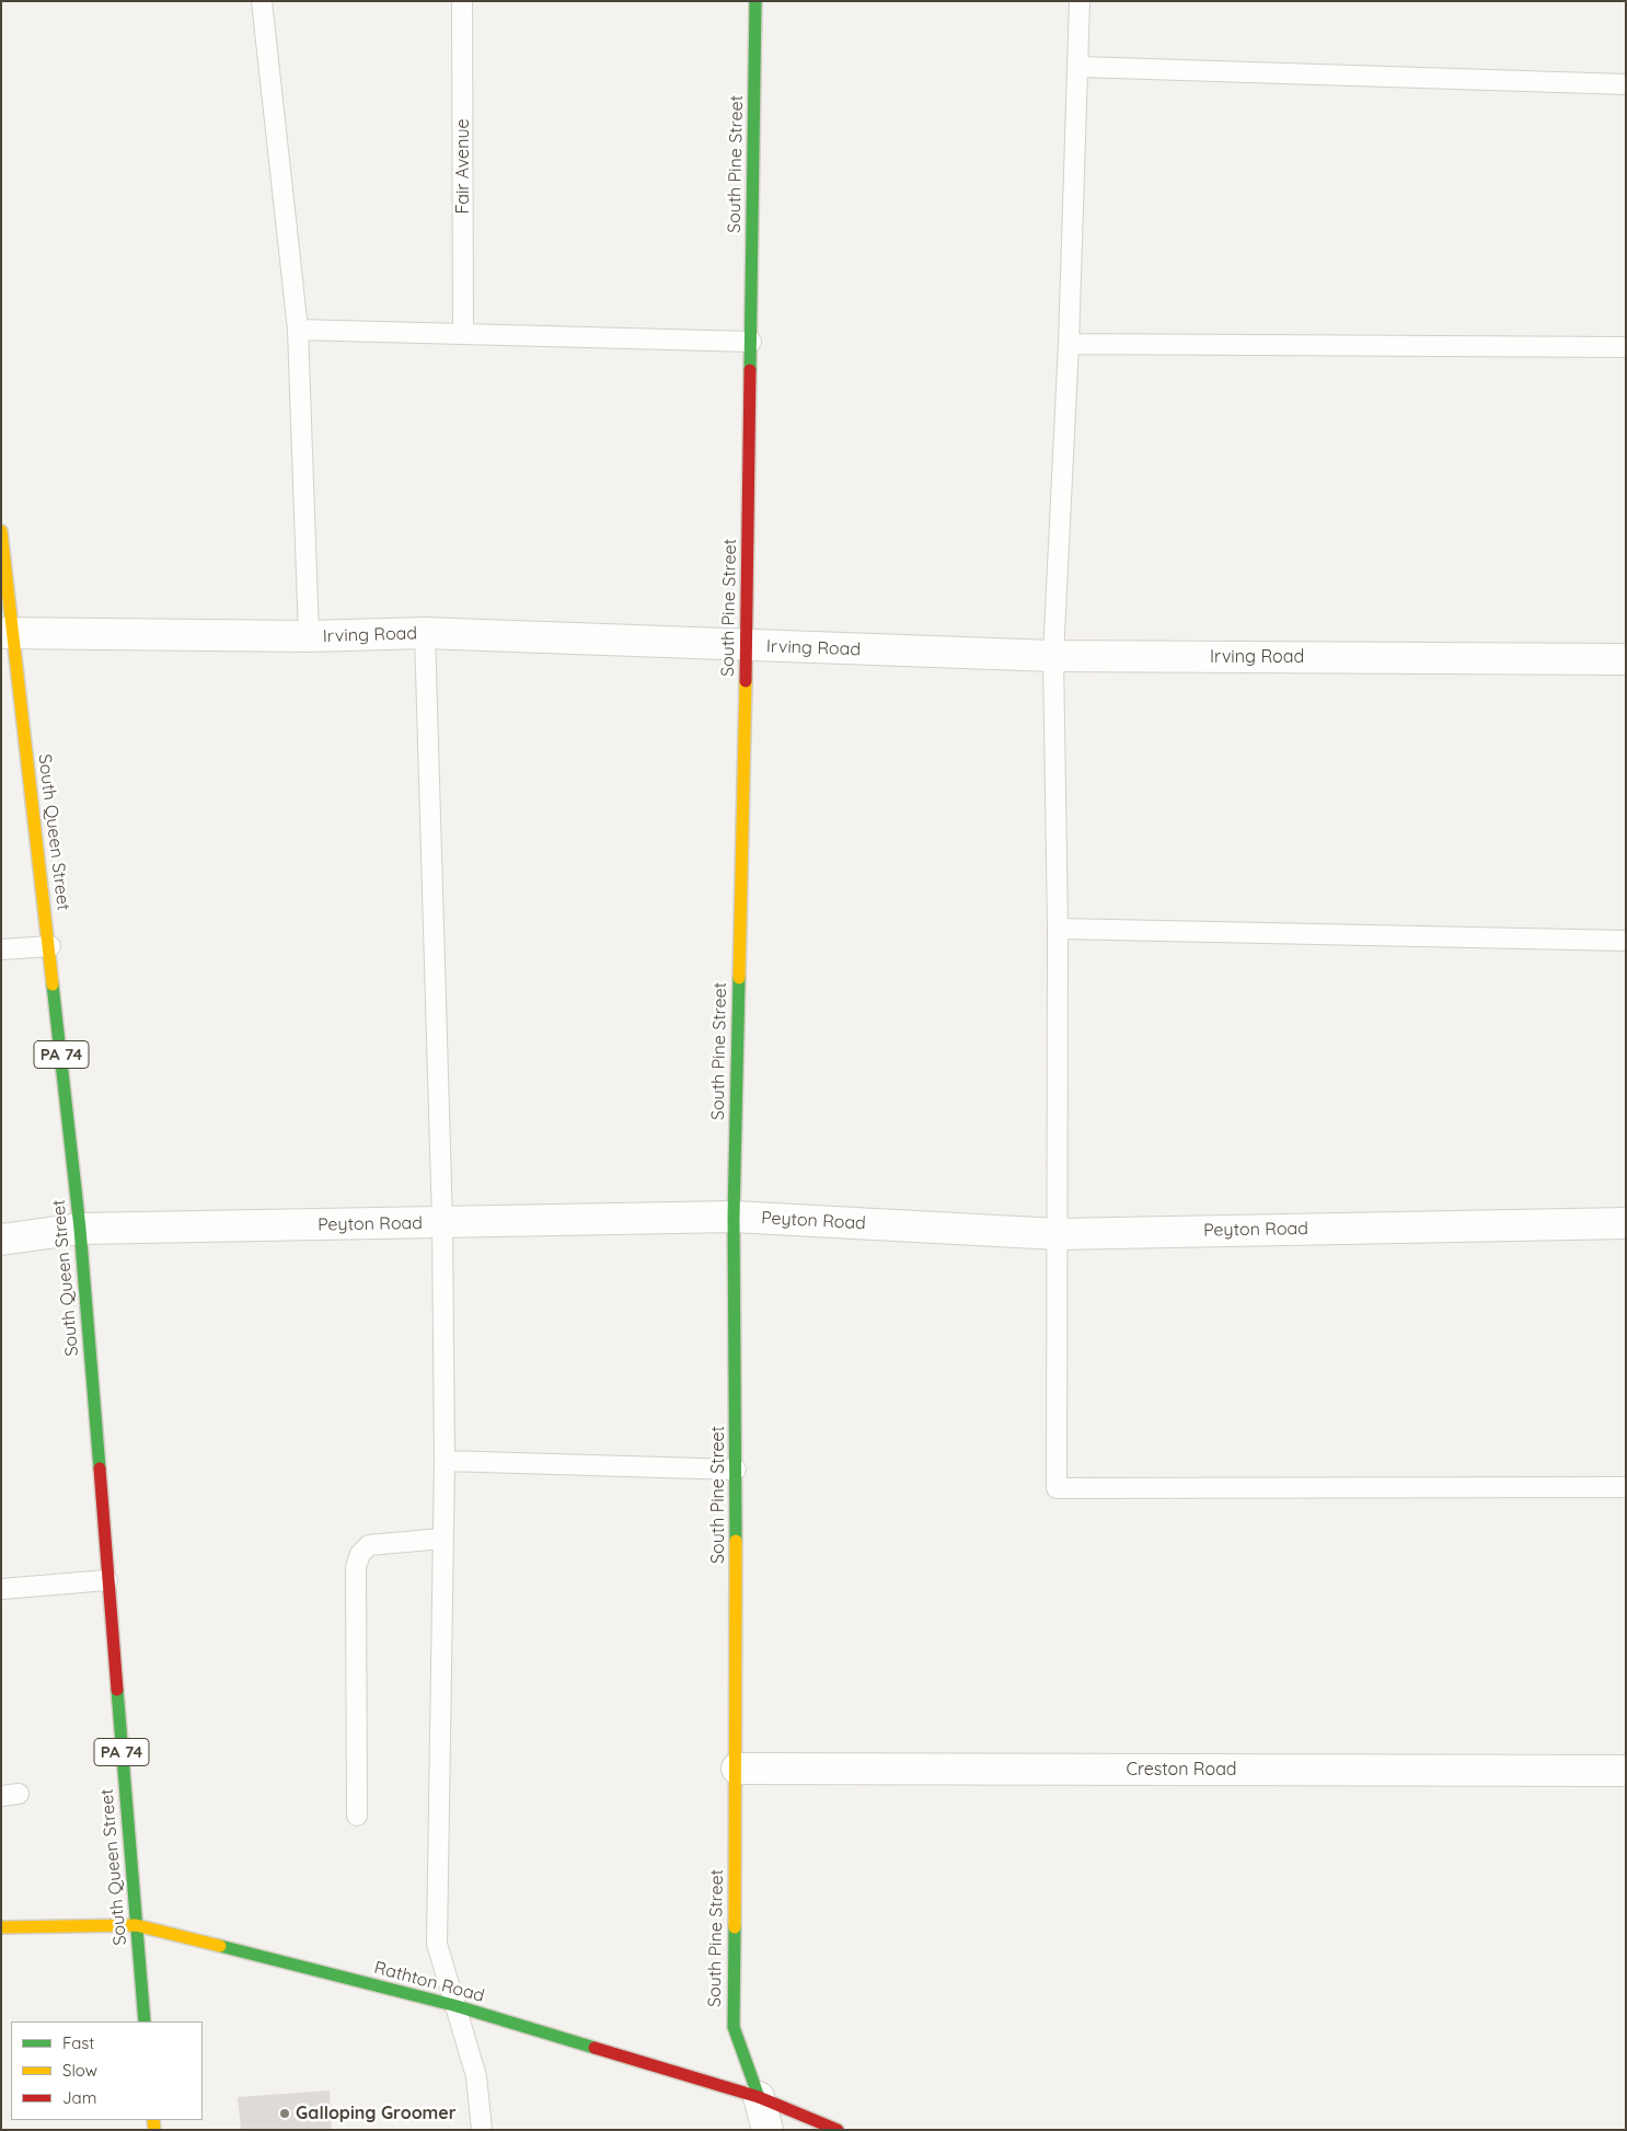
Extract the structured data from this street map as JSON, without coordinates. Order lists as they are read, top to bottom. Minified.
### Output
{"streets":{"street":["South Pine Street","Irving Road","South Queen Street","PA 74","Peyton Road","Creston Road","Rathton Road"],"lane":["Fair Avenue"]},"crossings":[["South Pine Street","Irving Road"],["South Pine Street","Peyton Road"],["South Pine Street","Creston Road"],["South Pine Street","Rathton Road"],["Irving Road","South Queen Street"],["South Queen Street","Peyton Road"],["South Queen Street","Rathton Road"]],"places":["Galloping Groomer"],"legend":["Fast","Slow","Jam"]}
